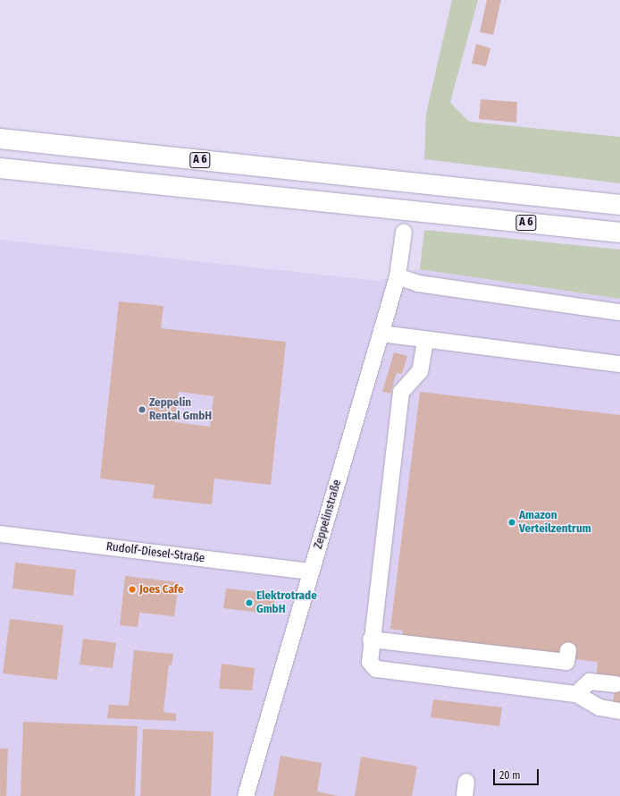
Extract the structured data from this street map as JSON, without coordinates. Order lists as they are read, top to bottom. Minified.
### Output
{"streets":{"highway":["A 6"],"street":["Zeppelinstraße","Rudolf-Diesel-Straße"]},"crossings":[["Zeppelinstraße","Rudolf-Diesel-Straße"]],"places":["Zeppelin Rental GmbH","Amazon Verteilzentrum","Joes Cafe","Elektrotrade GmbH"],"scale_bar":"20 m"}
